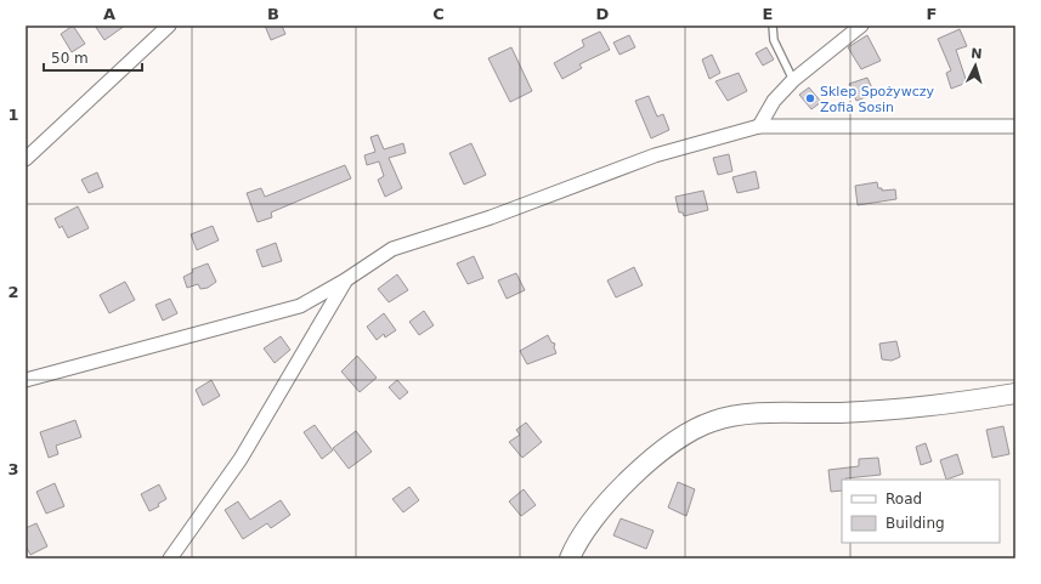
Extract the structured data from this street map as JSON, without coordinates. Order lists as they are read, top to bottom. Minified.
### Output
{"places":["Sklep Spożywczy Zofia Sosin"],"legend":["Road","Building"],"scale_bar":"50 m","north":"top","grid":{"columns":["A","B","C","D","E","F"],"rows":["1","2","3"]}}
